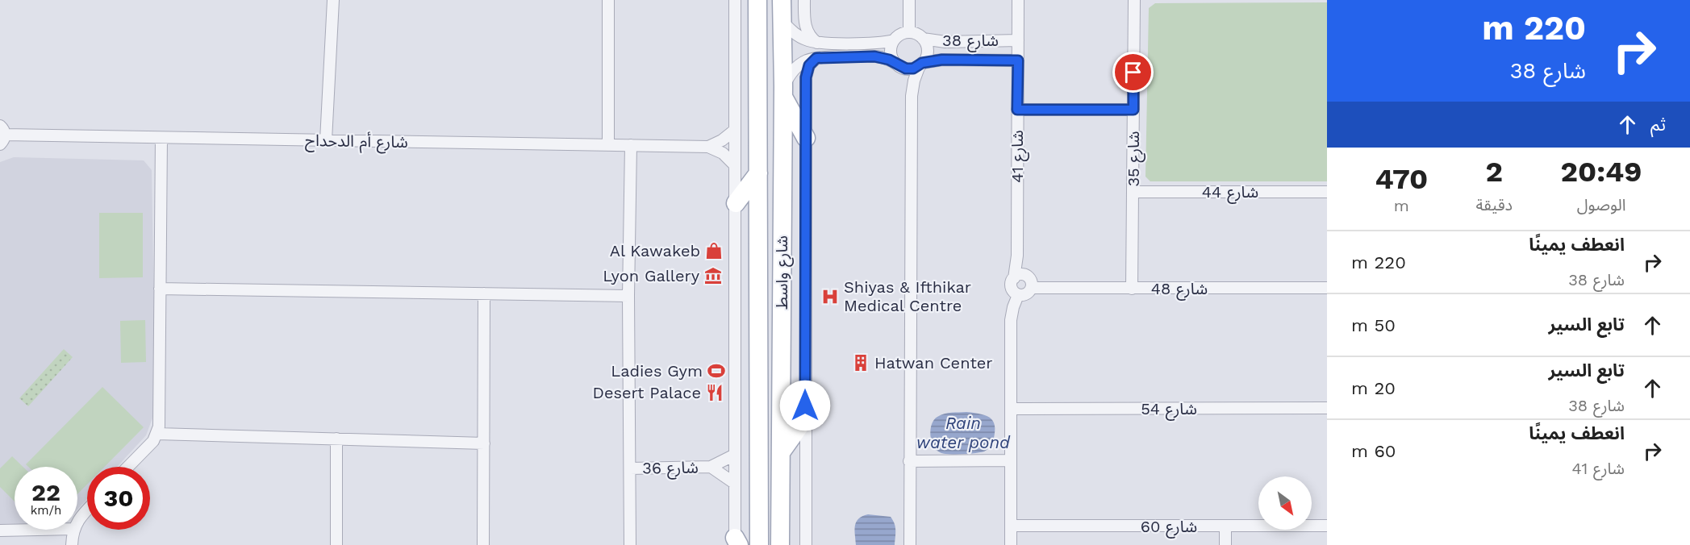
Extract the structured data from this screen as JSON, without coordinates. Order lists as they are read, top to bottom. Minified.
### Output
{"streets":{"main road":["شارع واسط"],"street":["شارع 38","شارع أم الدحداح","شارع 41","شارع 35","شارع 44","شارع 48","شارع 54","شارع 36","شارع 60"]},"crossings":[["شارع 38","شارع 41"],["شارع 41","شارع 48"],["شارع 35","شارع 44"],["شارع 35","شارع 48"]],"water":["Rain water pond"],"places":{"shop":["Al Kawakeb"],"museum":["Lyon Gallery"],"hospital":["Shiyas & Ifthikar Medical Centre"],"building":["Hatwan Center"],"sports":["Ladies Gym"],"restaurant":["Desert Palace"]},"north":"bottom right","page":{"turn":["220 m","شارع 38"],"then":"ثم","eta":["20:49","الوصول","2","دقيقة","470","m"],"list":[{"name":"انعطف يمينًا","note":"شارع 38","value":"220 m"},{"name":"تابع السير","value":"50 m"},{"name":"تابع السير","note":"شارع 38","value":"20 m"},{"name":"انعطف يمينًا","note":"شارع 41","value":"60 m"}],"speed":"22 km/h","limit":"30"}}
